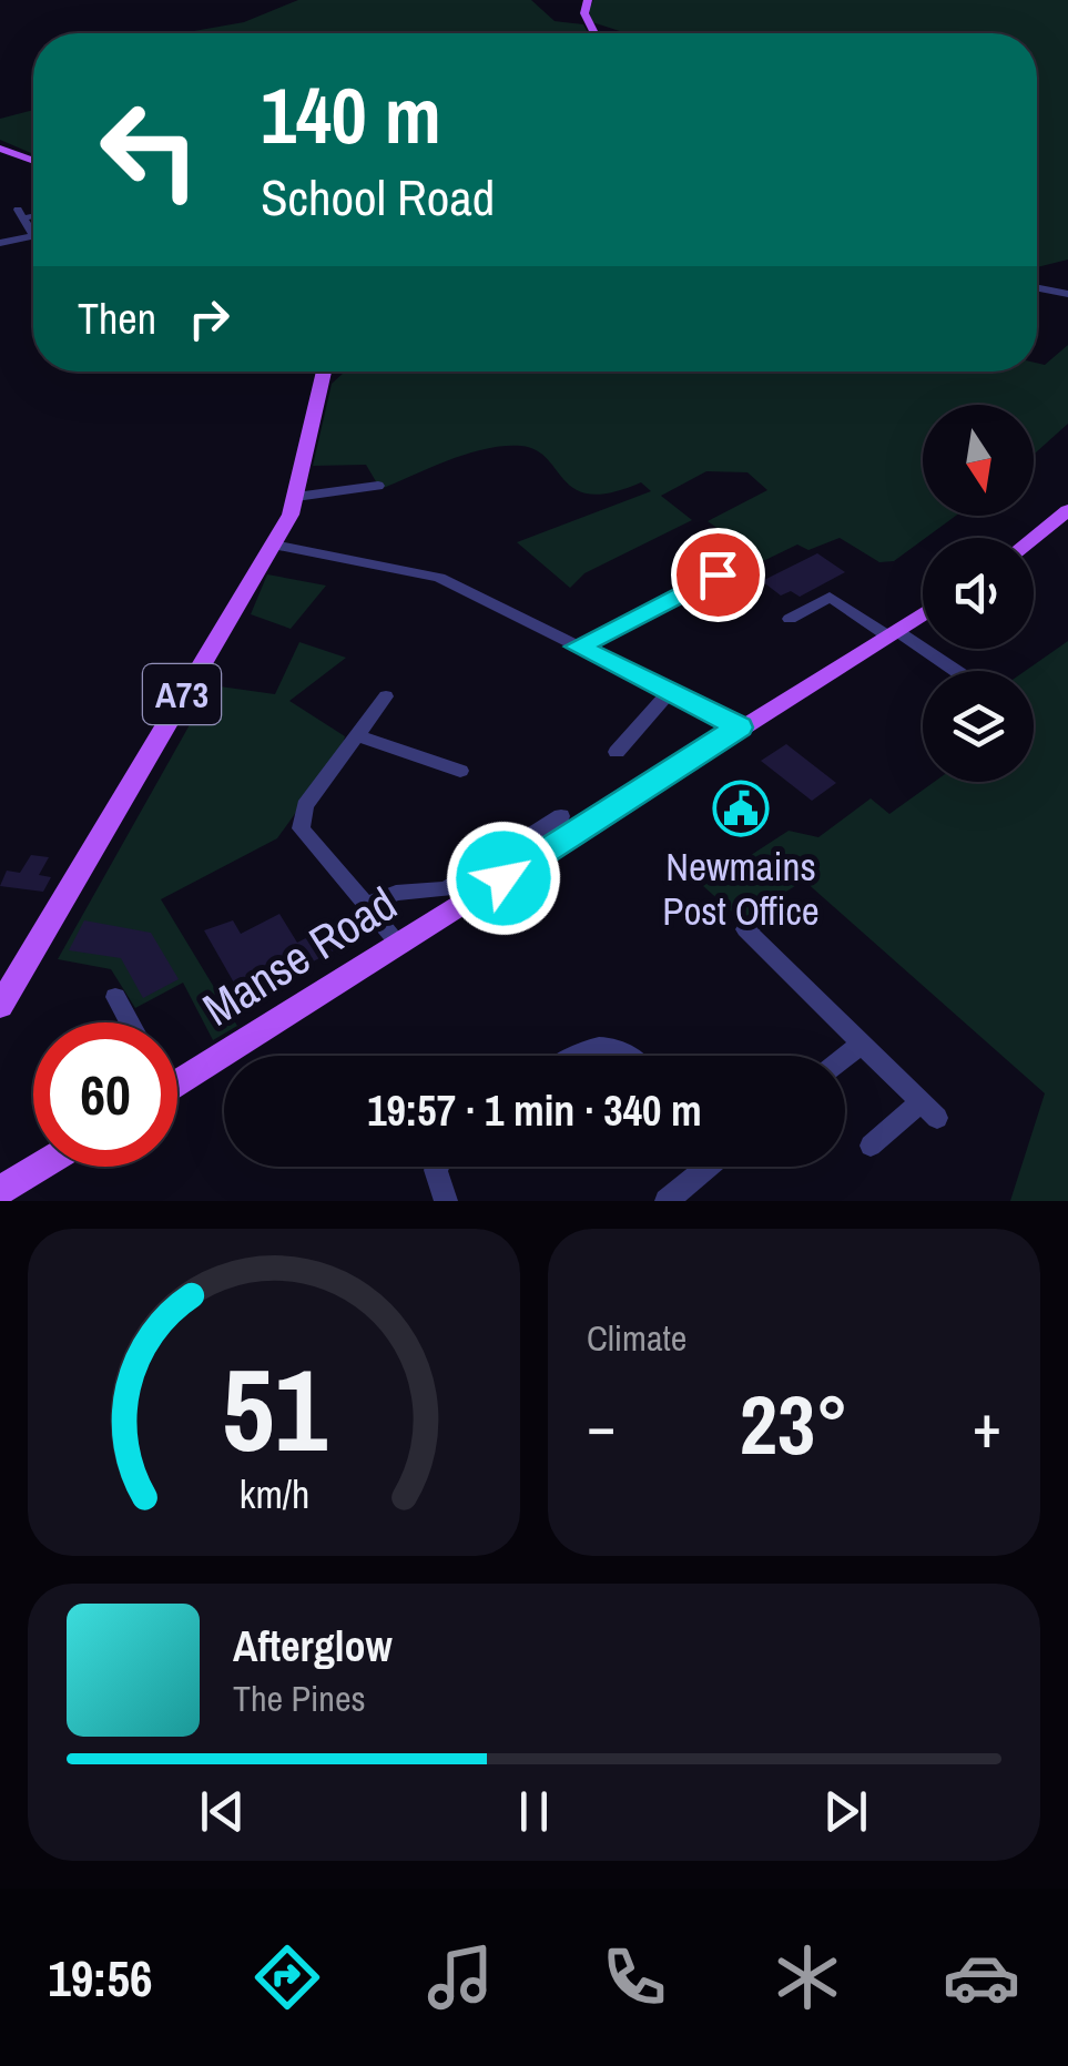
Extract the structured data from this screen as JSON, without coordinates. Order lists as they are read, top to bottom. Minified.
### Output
{"streets":{"main road":["A73","Manse Road"]},"places":{"public building":["Newmains Post Office"]},"north":"bottom","page":{"turn":["140 m","School Road"],"then":"Then","limit":"60","trip":"19:57 · 1 min · 340 m","tile":"Climate","heat":["−","23°","+"],"song":["Afterglow","The Pines"],"tabs":"19:56","gauge":["51","km/h"]}}
